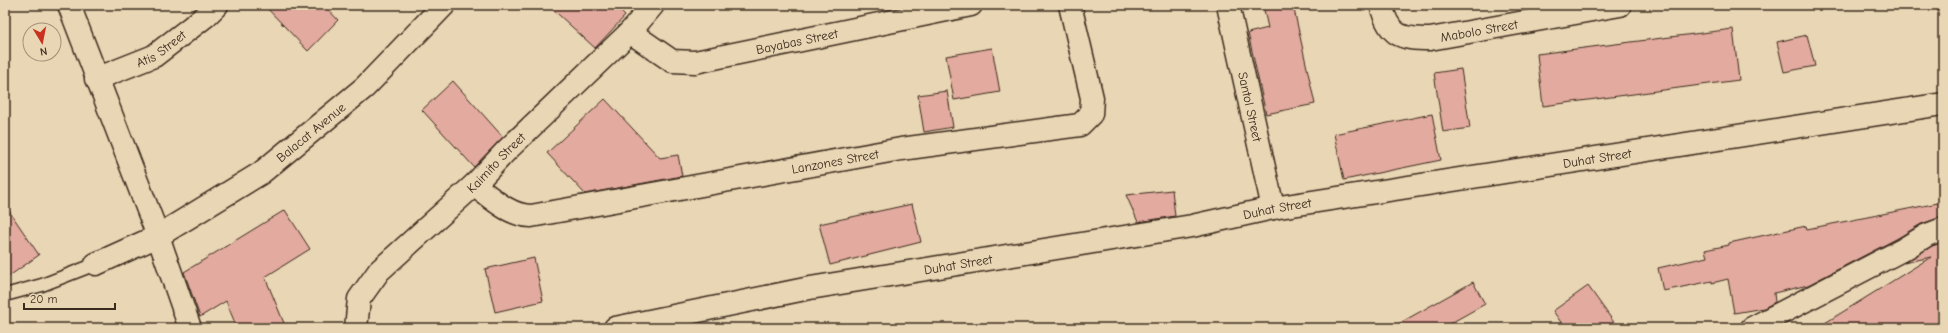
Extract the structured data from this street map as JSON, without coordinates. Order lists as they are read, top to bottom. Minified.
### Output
{"streets":{"street":["Mabolo Street","Bayabas Street","Atis Street","Santol Street","Balacat Avenue","Duhat Street","Lanzones Street","Kaimito Street"]},"crossings":[["Bayabas Street","Kaimito Street"],["Santol Street","Duhat Street"],["Lanzones Street","Kaimito Street"]],"scale_bar":"20 m","north":"bottom"}
